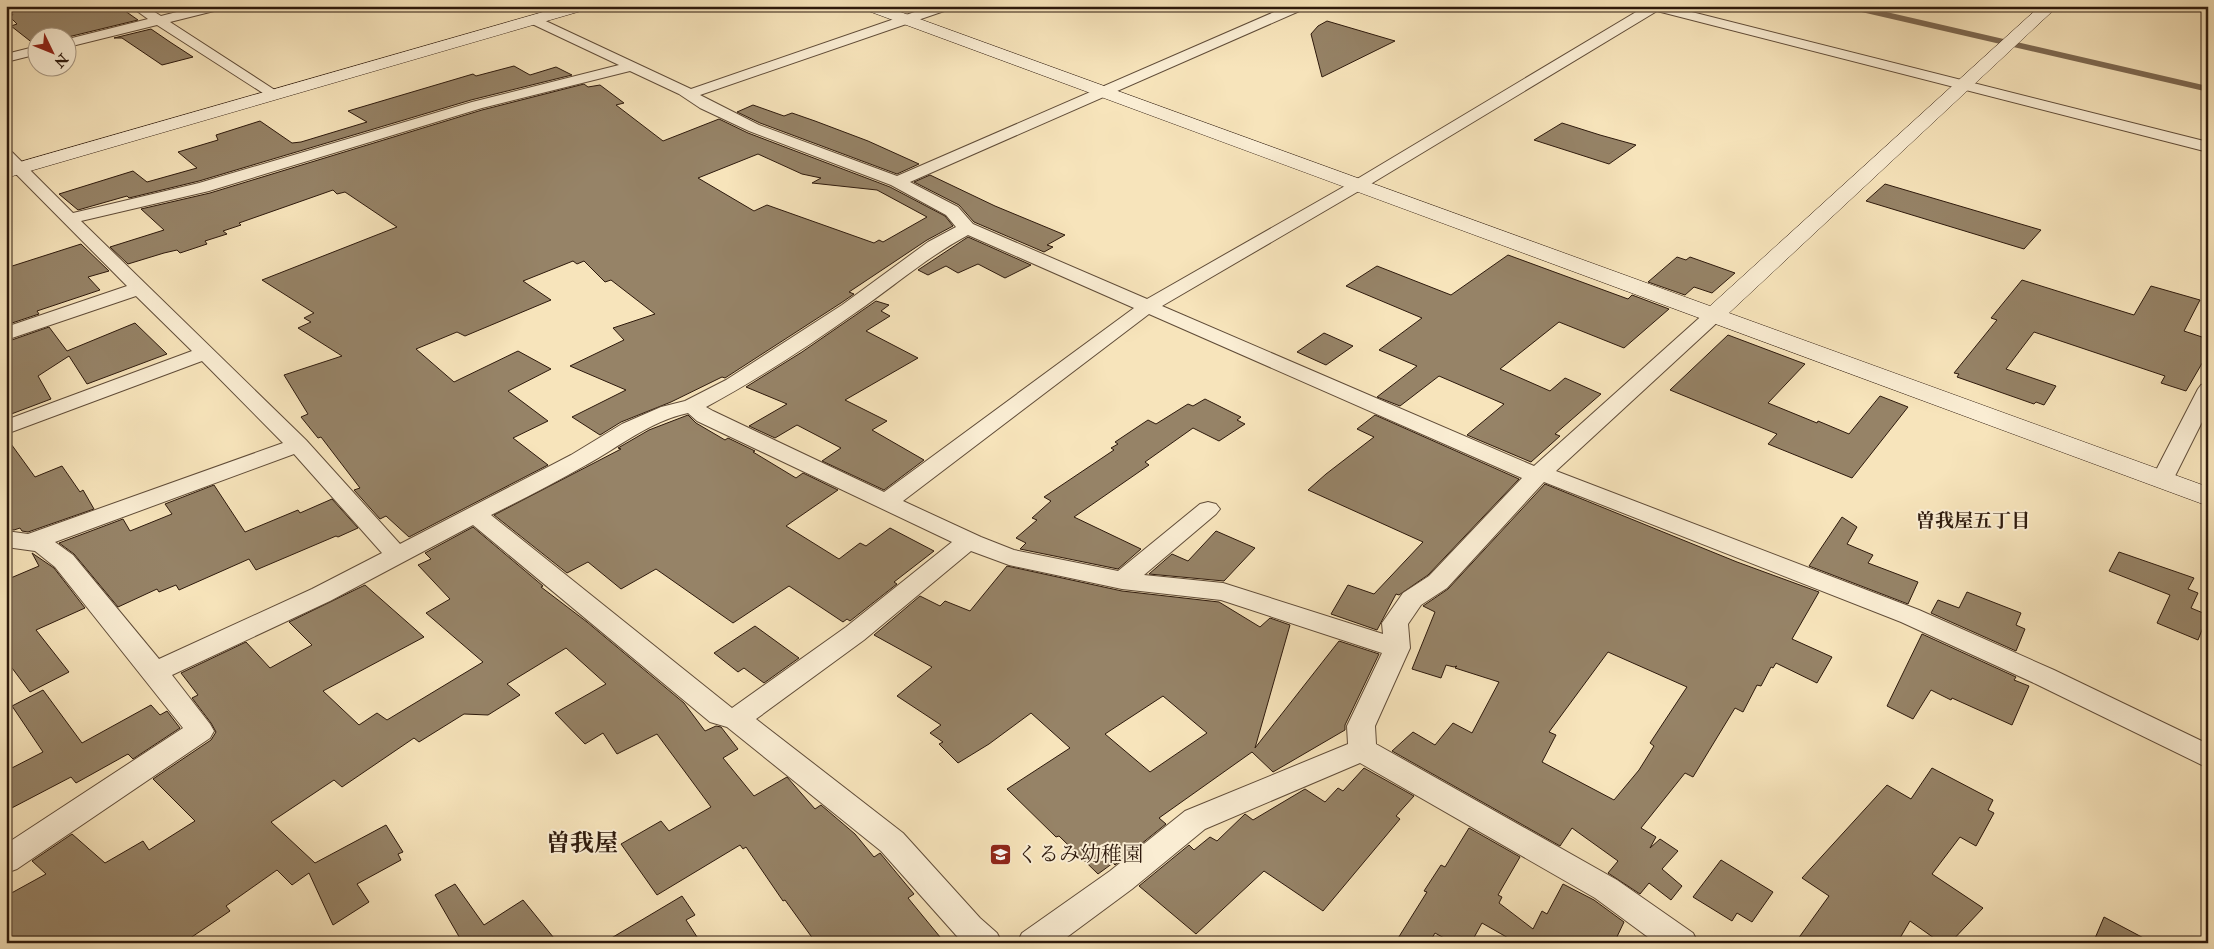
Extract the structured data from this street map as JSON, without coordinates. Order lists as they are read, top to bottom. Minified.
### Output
{"districts":["曽我屋五丁目","曽我屋"],"places":{"school or university":["くるみ幼稚園"]},"north":"bottom right"}
